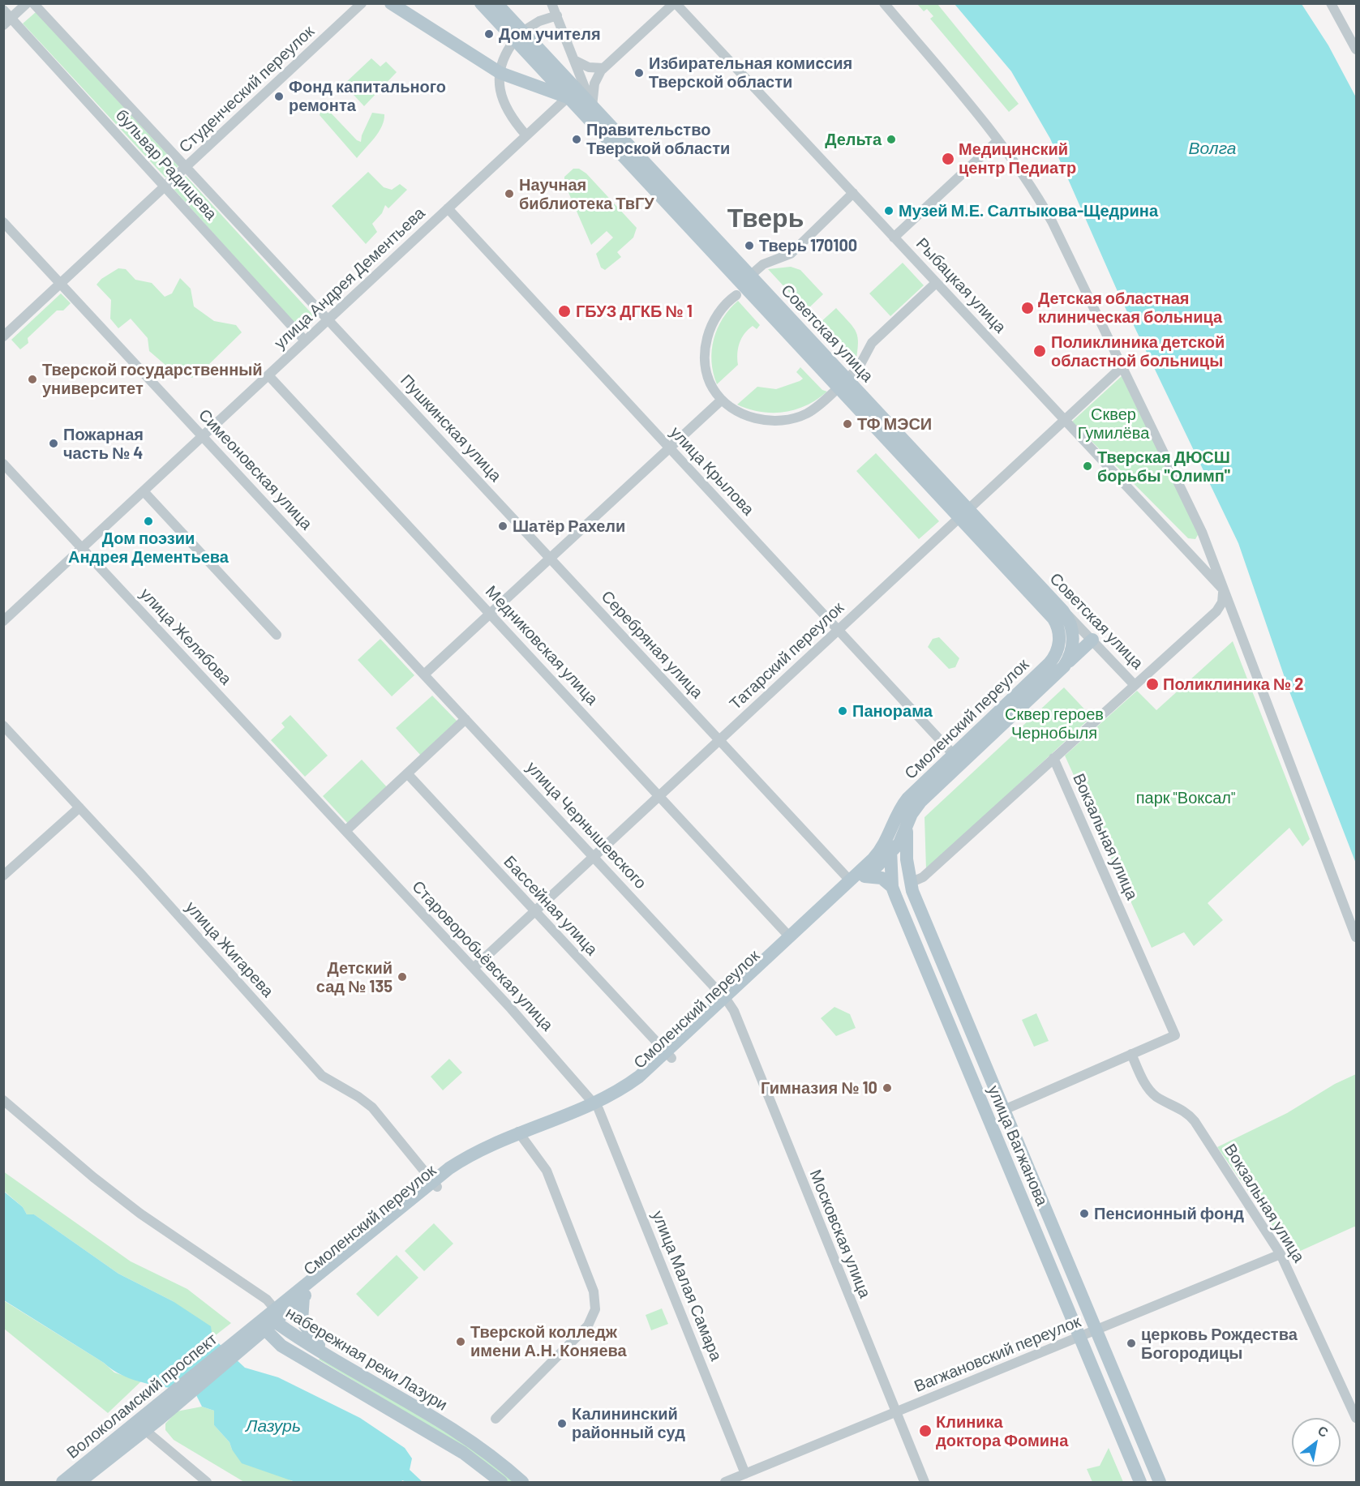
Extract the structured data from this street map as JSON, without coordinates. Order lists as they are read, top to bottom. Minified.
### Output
{"streets":{"main road":["Советская улица","Смоленский переулок","улица Вагжанова","набережная реки Лазури","Волоколамский проспект"],"street":["Студенческий переулок","бульвар Радищева","улица Андрея Дементьева","Рыбацкая улица","Пушкинская улица","Симеоновская улица","улица Крылова","улица Желябова","Серебряная улица","Медниковская улица","Татарский переулок","улица Чернышевского","Вокзальная улица","Бассейная улица","улица Жигарева","Староворобьёвская улица","Московская улица","улица Малая Самара","Вагжановский переулок"]},"crossings":[["Студенческий переулок","бульвар Радищева"],["Студенческий переулок","Симеоновская улица"],["бульвар Радищева","улица Андрея Дементьева"],["бульвар Радищева","Пушкинская улица"],["улица Андрея Дементьева","Советская улица"],["улица Андрея Дементьева","Пушкинская улица"],["улица Андрея Дементьева","Симеоновская улица"],["улица Андрея Дементьева","улица Крылова"],["улица Андрея Дементьева","улица Желябова"],["улица Андрея Дементьева","Медниковская улица"],["Рыбацкая улица","Татарский переулок"],["Советская улица","Татарский переулок"],["Советская улица","Смоленский переулок"],["Пушкинская улица","Серебряная улица"],["Симеоновская улица","улица Чернышевского"],["улица Крылова","Татарский переулок"],["улица Крылова","Смоленский переулок"],["улица Желябова","Староворобьёвская улица"],["Серебряная улица","Татарский переулок"],["Серебряная улица","Смоленский переулок"],["Медниковская улица","Татарский переулок"],["Медниковская улица","Смоленский переулок"],["Татарский переулок","улица Чернышевского"],["Татарский переулок","Бассейная улица"],["Татарский переулок","Староворобьёвская улица"],["Смоленский переулок","улица Чернышевского"],["Смоленский переулок","Бассейная улица"],["Смоленский переулок","улица Жигарева"],["Смоленский переулок","Староворобьёвская улица"],["Смоленский переулок","улица Вагжанова"],["Смоленский переулок","Московская улица"],["Смоленский переулок","улица Малая Самара"],["Смоленский переулок","набережная реки Лазури"],["Смоленский переулок","Волоколамский проспект"],["улица Чернышевского","Московская улица"],["Вокзальная улица","Вагжановский переулок"],["Староворобьёвская улица","улица Малая Самара"],["улица Вагжанова","Вагжановский переулок"],["Московская улица","Вагжановский переулок"],["улица Малая Самара","Вагжановский переулок"]],"districts":["Тверь"],"water":["Волга","Лазурь"],"parks":["Сквер Гумилёва","Сквер героев Чернобыля","парк \"Воксал\""],"places":["Дом учителя","Избирательная комиcсия Тверской области","Фонд капитального ремонта","Правительство Тверской области","Дельта","Медицинский центр Педиатр","Научная библиотека ТвГУ","Музей М.Е. Салтыкова-Щедрина","Тверь 170100","Детская областная клиническая больница","ГБУЗ ДГКБ № 1","Поликлиника детской областной больницы","Тверской государственный университет","ТФ МЭСИ","Пожарная часть № 4","Тверская ДЮСШ борьбы \"Олимп\"","Дом поэзии Андрея Дементьева","Шатёр Рахели","Поликлиника № 2","Панорама","Детский сад № 135","Гимназия № 10","Пенсионный фонд","Тверской колледж имени А.Н. Коняева","церковь Рождества Богородицы","Калининский районный суд","Клиника доктора Фомина"],"north":"top right"}
